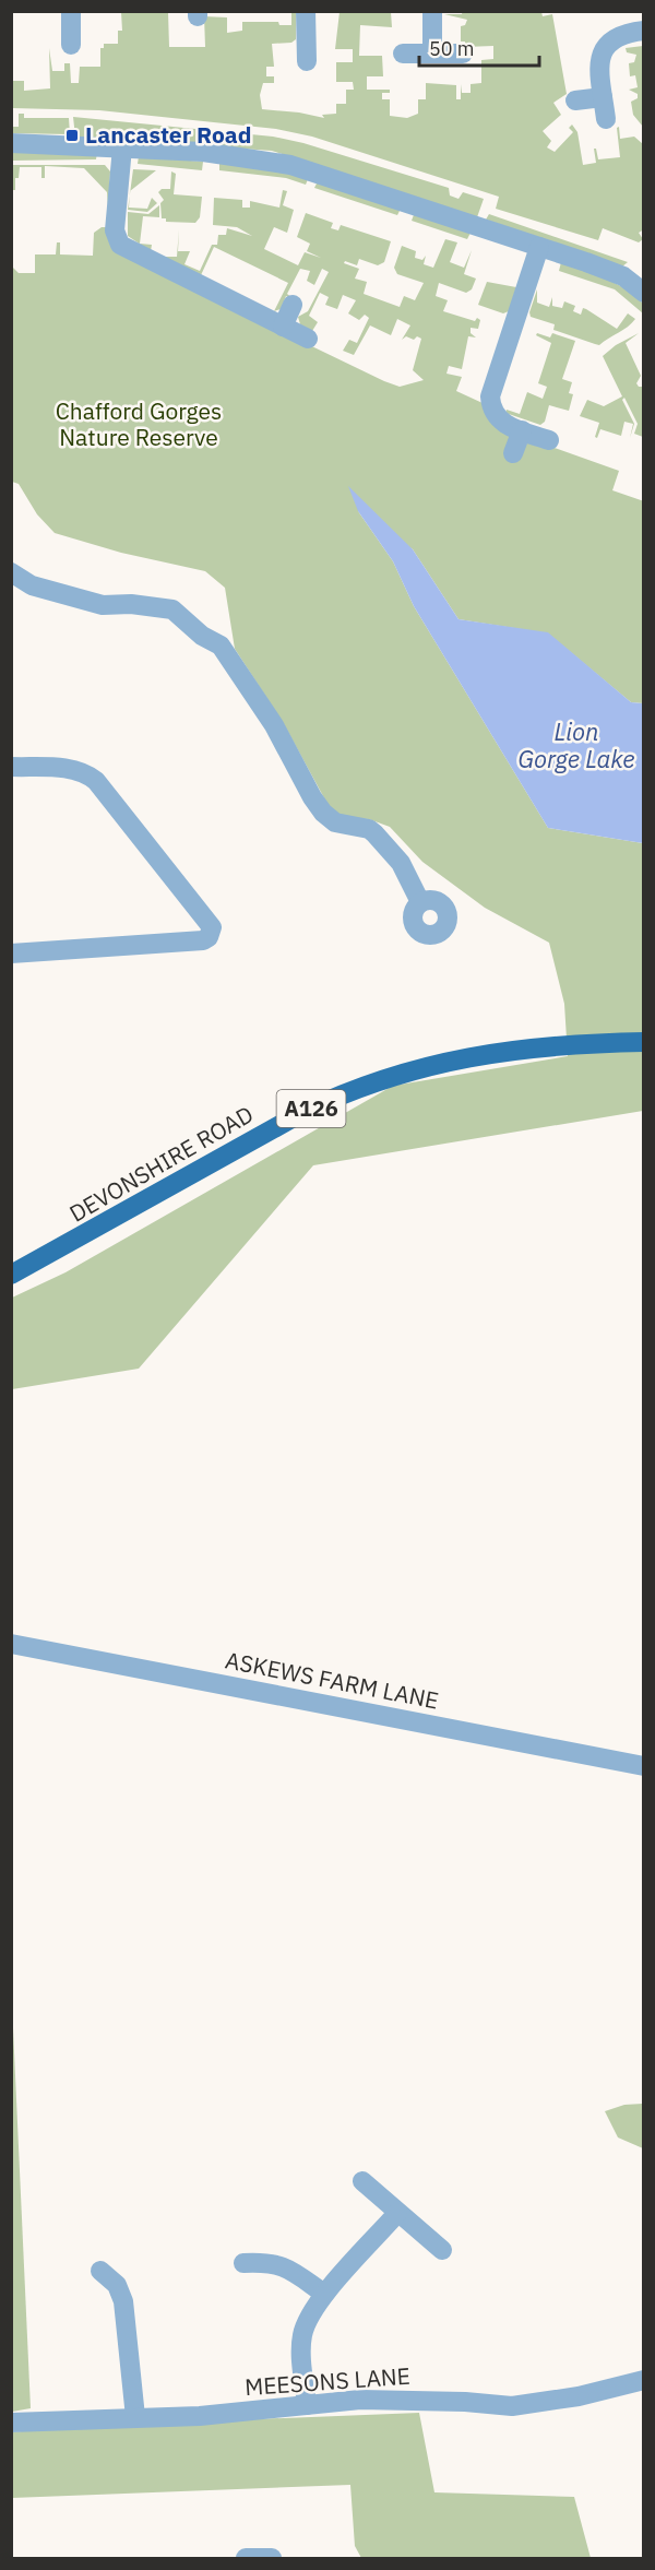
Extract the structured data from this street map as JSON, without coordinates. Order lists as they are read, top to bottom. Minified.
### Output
{"streets":{"main road":["A126","DEVONSHIRE ROAD"],"street":["ASKEWS FARM LANE","MEESONS LANE"]},"water":["Lion Gorge Lake"],"parks":["Chafford Gorges Nature Reserve"],"places":{"transit":["Lancaster Road"]},"scale_bar":"50 m"}
